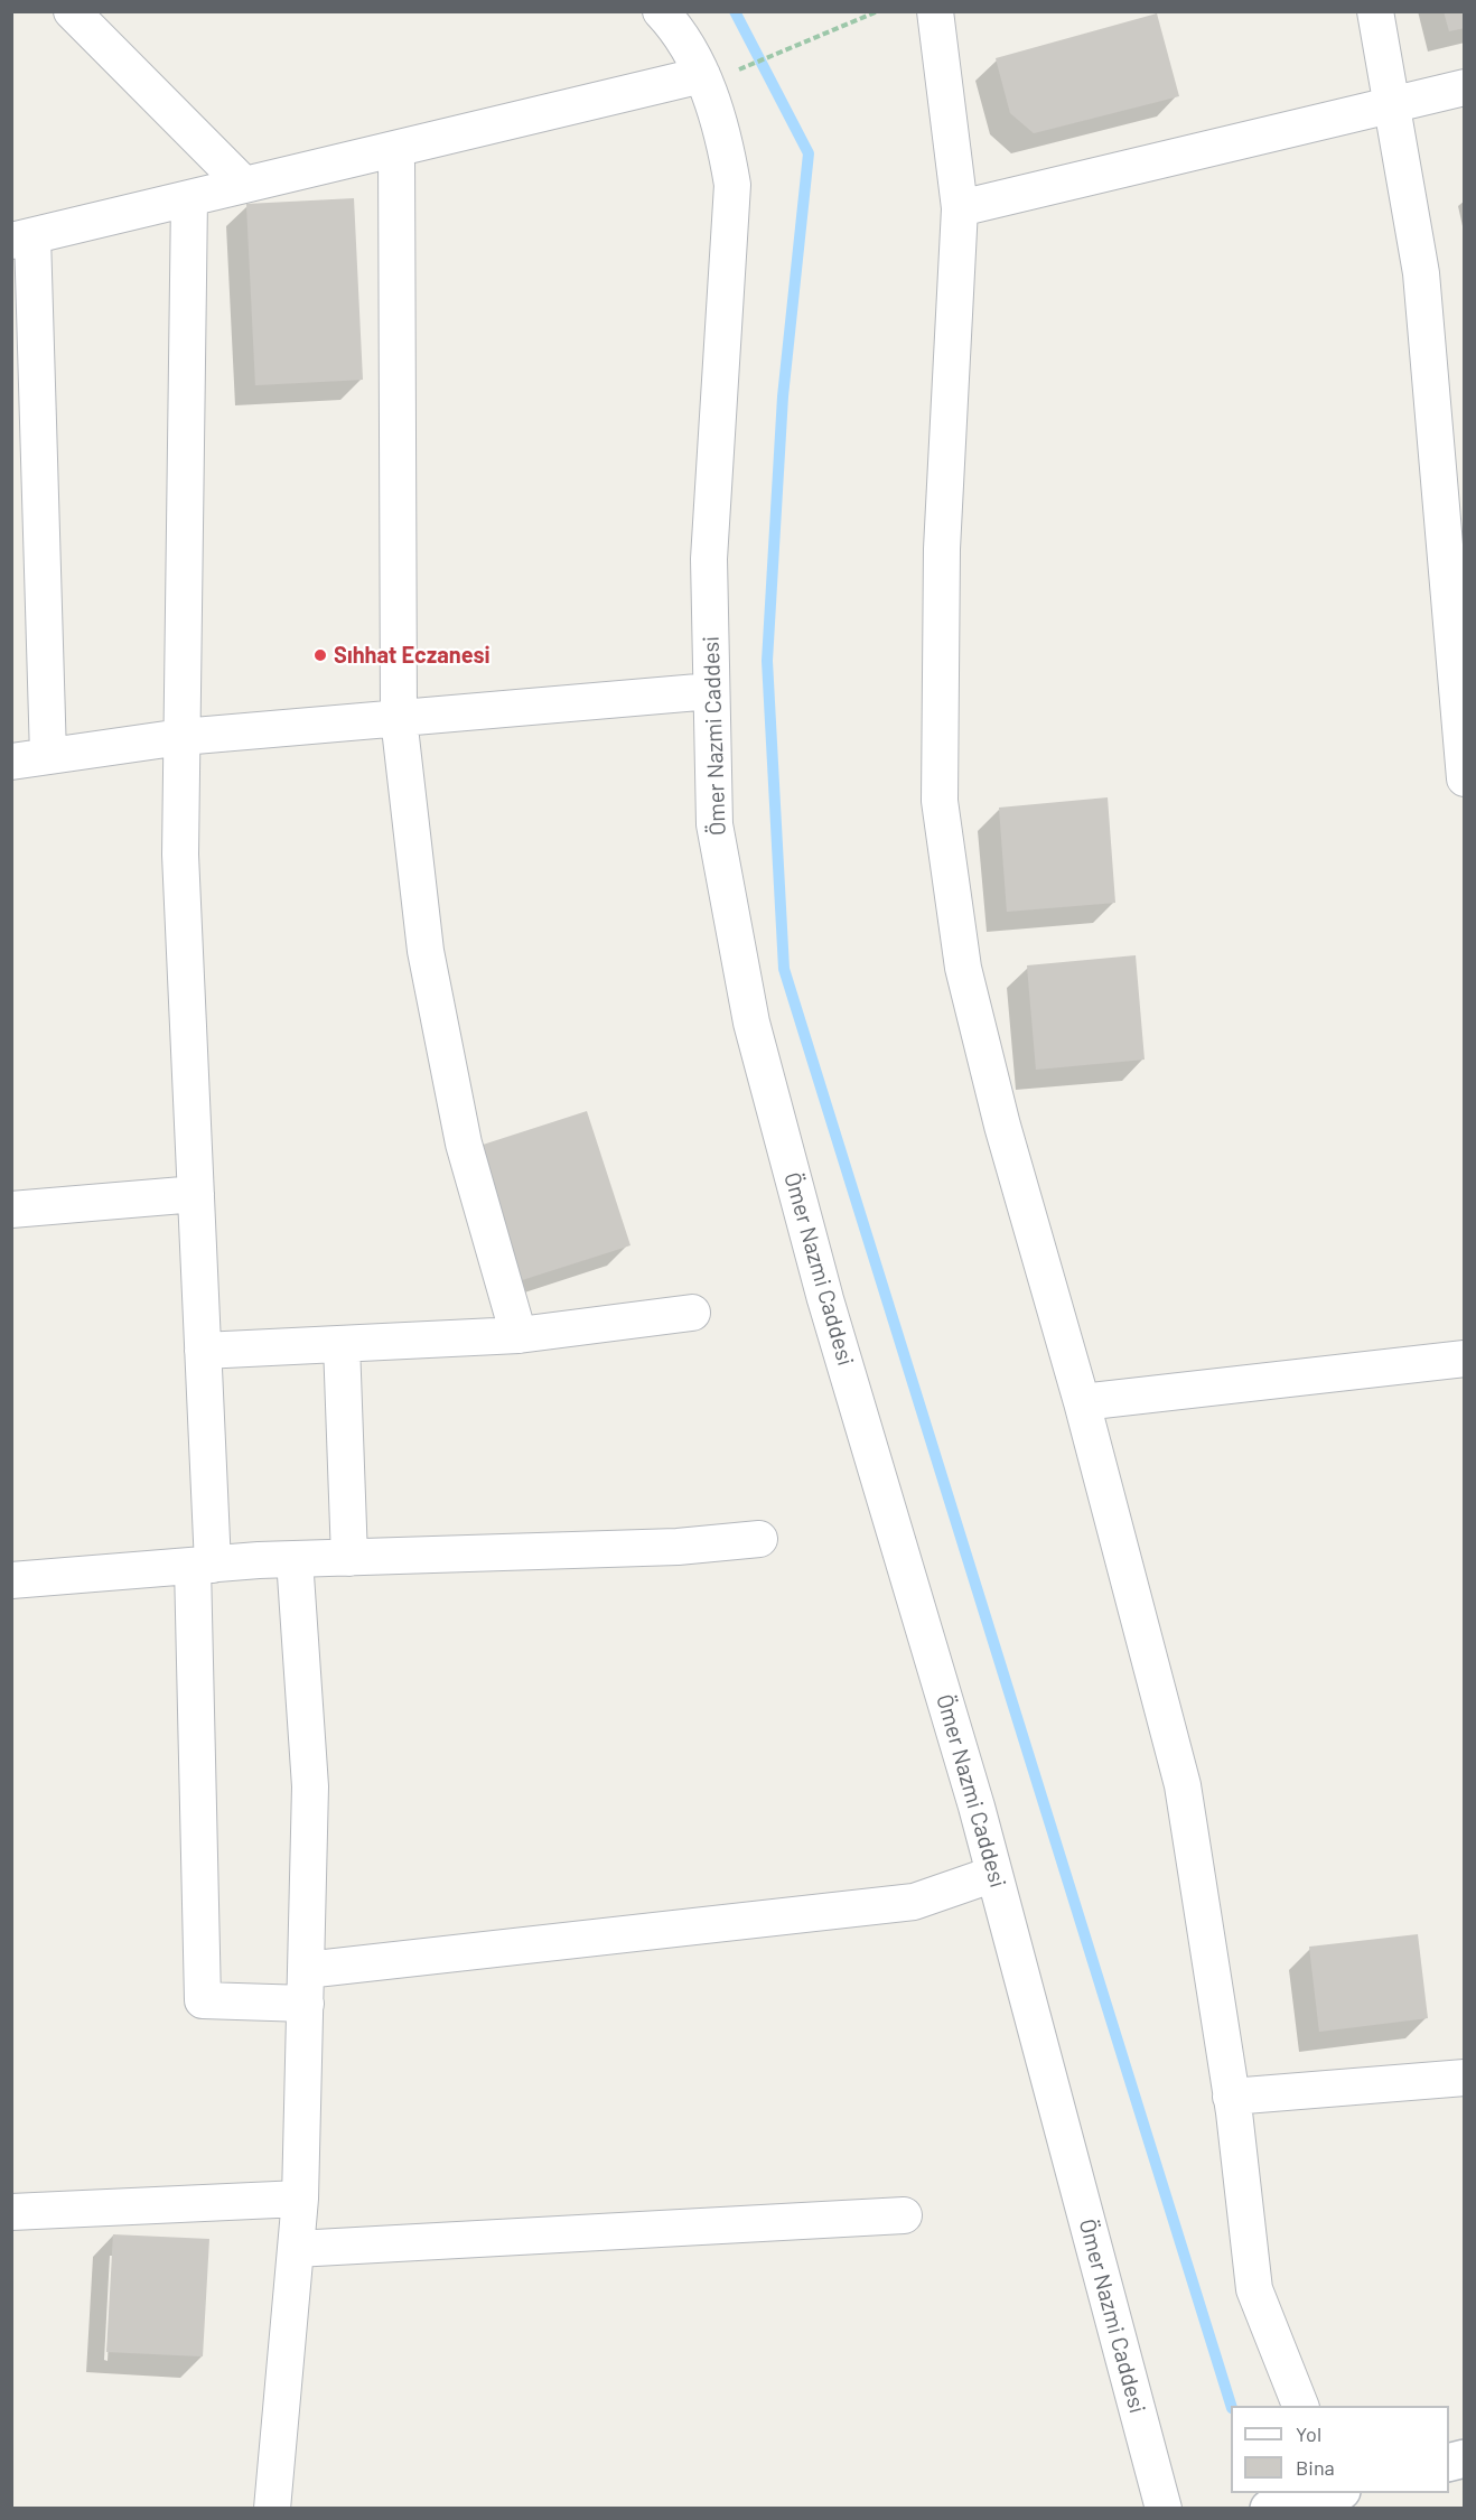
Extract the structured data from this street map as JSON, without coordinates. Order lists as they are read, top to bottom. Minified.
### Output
{"streets":{"street":["Ömer Nazmi Caddesi"]},"places":["Sıhhat Eczanesi"],"legend":["Yol","Bina"]}
